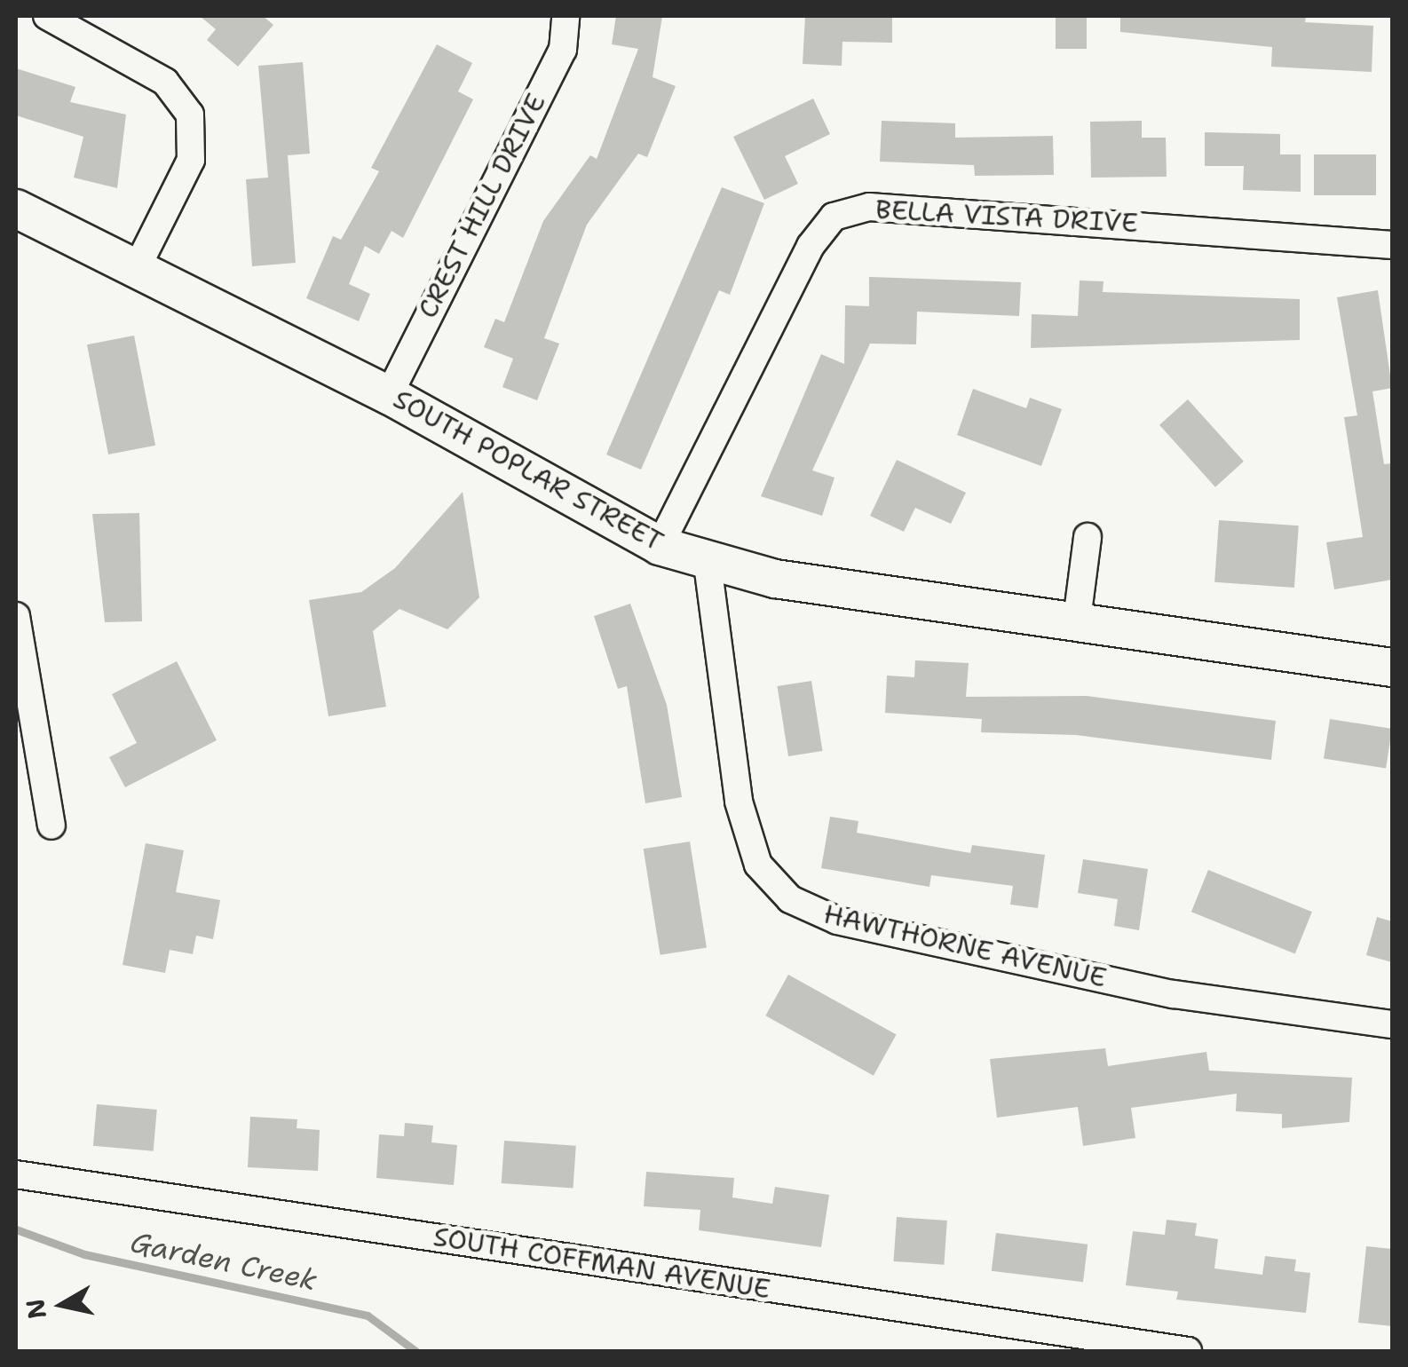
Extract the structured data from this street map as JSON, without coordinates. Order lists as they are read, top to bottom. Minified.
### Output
{"streets":{"main road":["SOUTH POPLAR STREET"],"street":["CREST HILL DRIVE","BELLA VISTA DRIVE","HAWTHORNE AVENUE","SOUTH COFFMAN AVENUE"]},"crossings":[["CREST HILL DRIVE","SOUTH POPLAR STREET"],["BELLA VISTA DRIVE","SOUTH POPLAR STREET"],["SOUTH POPLAR STREET","HAWTHORNE AVENUE"]],"water":["Garden Creek"],"north":"left"}
